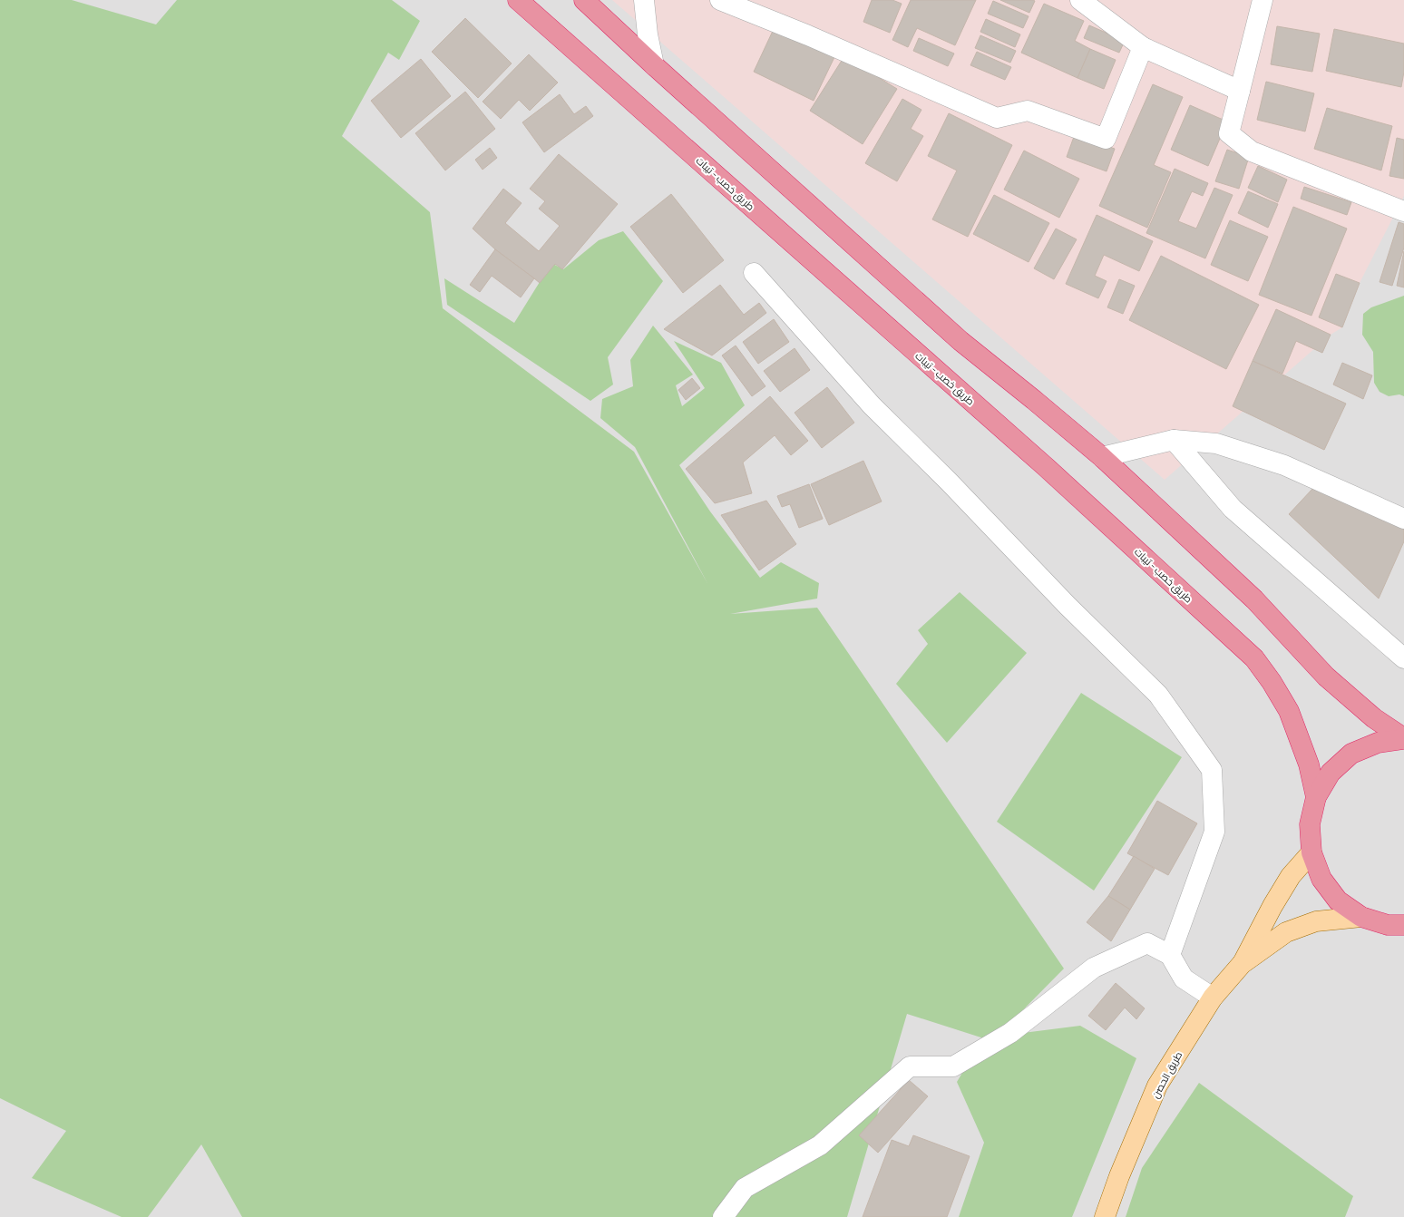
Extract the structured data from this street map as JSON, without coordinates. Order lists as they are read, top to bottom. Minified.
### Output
{"streets":{"highway":["طريق خصب - تيبات"],"main road":["طريق الحصن"]}}
